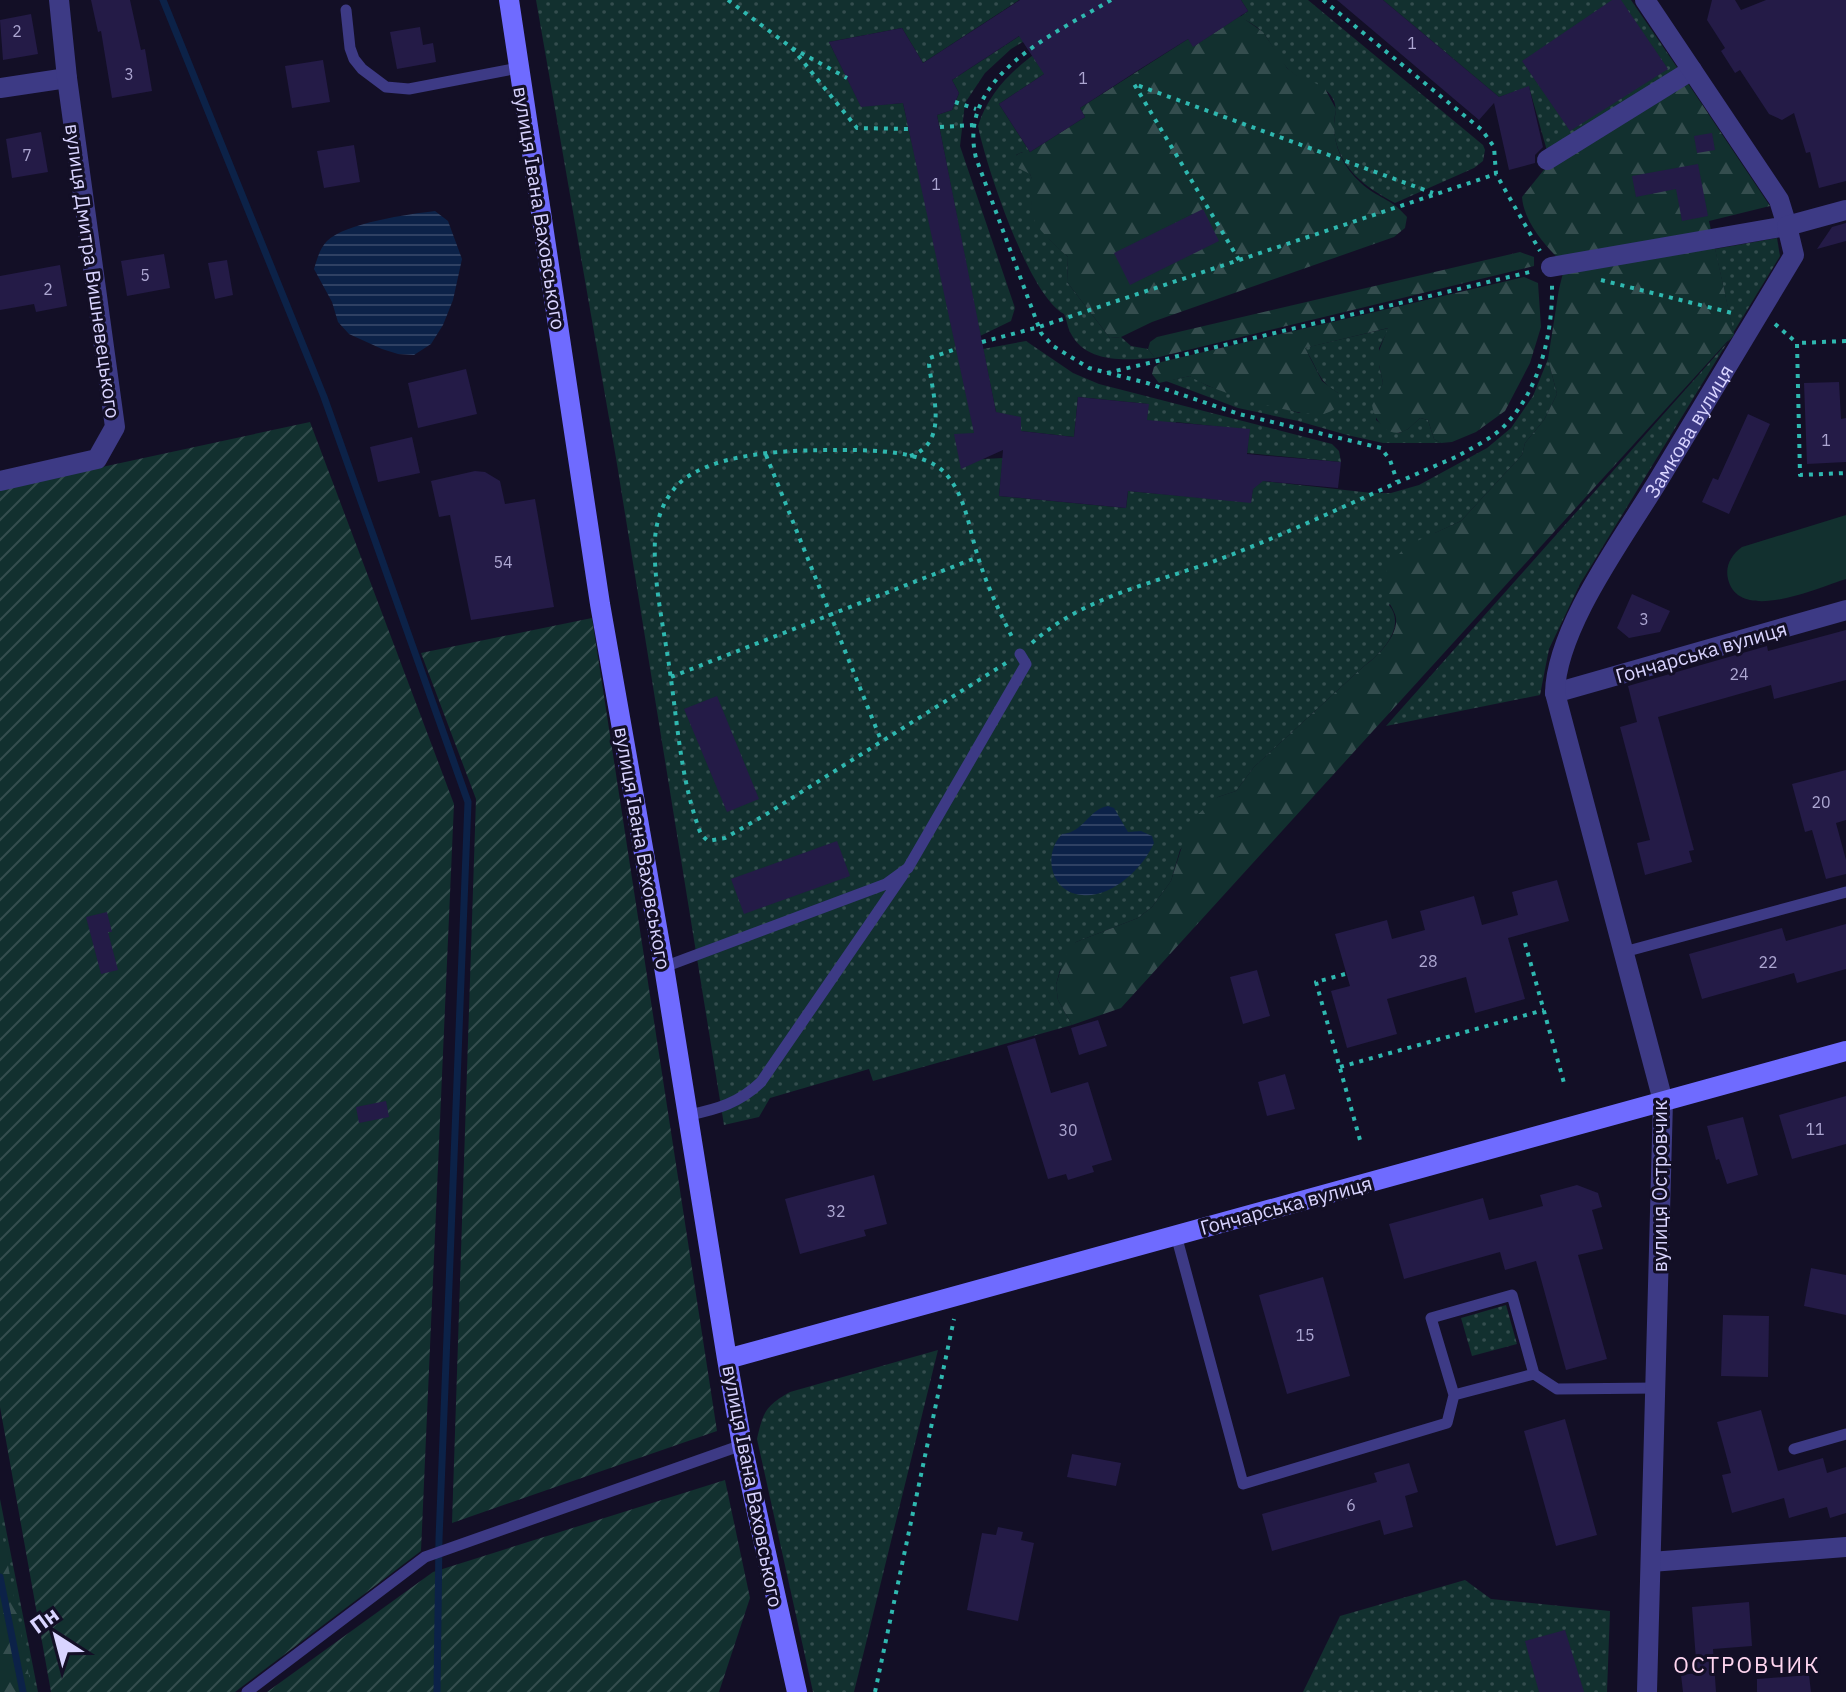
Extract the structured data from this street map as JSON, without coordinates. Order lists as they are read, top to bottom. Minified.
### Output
{"streets":{"main road":["вулиця Івана Ваховського","Гончарська вулиця"],"street":["вулиця Дмитра Вишневецького","Замкова вулиця","вулиця Островчик"]},"crossings":[["вулиця Івана Ваховського","Гончарська вулиця"],["Замкова вулиця","Гончарська вулиця"],["Замкова вулиця","вулиця Островчик"],["Гончарська вулиця","вулиця Островчик"]],"districts":["ОСТРОВЧИК"],"house_numbers":["2","1","3","1","7","1","5","2","1","54","3","24","20","28","22","11","30","32","15","6"],"north":"top left"}
